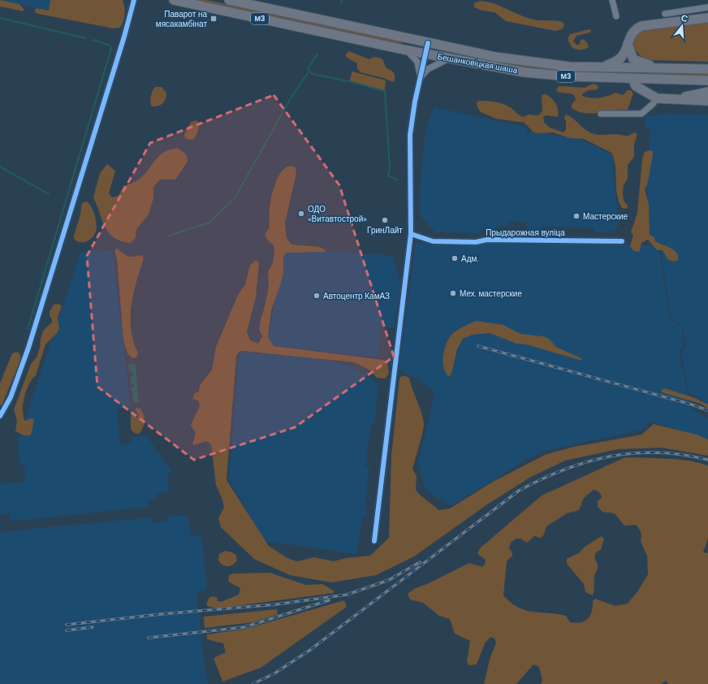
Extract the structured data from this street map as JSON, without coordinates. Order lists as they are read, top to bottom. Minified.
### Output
{"streets":{"main road":["М3","Бешанковіцкая шаша"],"street":["Прыдарожная вуліца"]},"places":{"transit":["Паварот на мясакамбінат"],"other":["ОДО «Витавтострой»","Мастерские","ГринЛайт","Адм.","Мех. мастерские","Автоцентр КамАЗ"]},"north":"top"}
